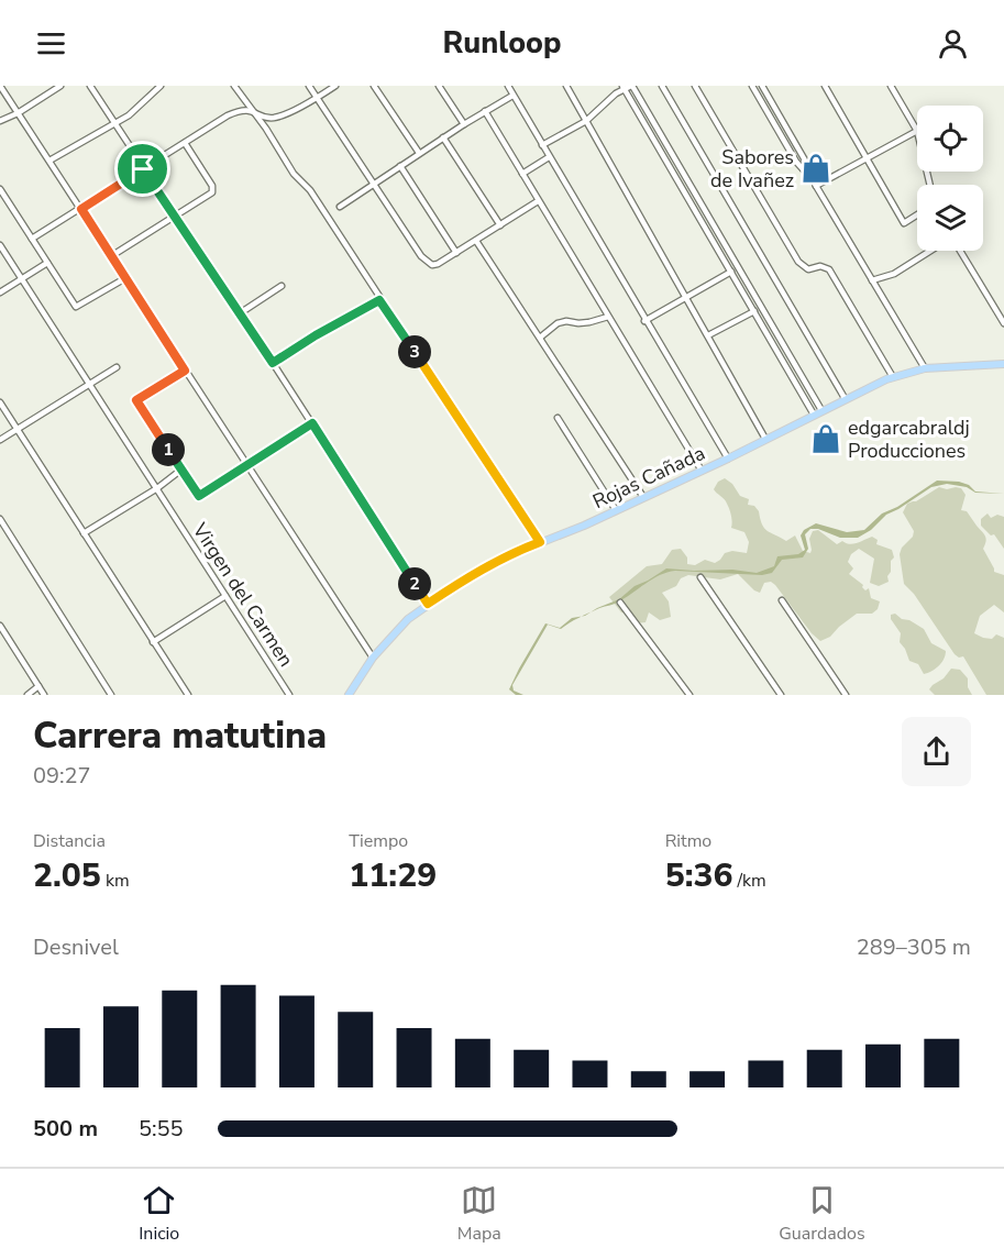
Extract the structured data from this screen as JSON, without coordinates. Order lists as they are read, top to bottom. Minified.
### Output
{"streets":{"main road":["Rojas Cañada"],"street":["Virgen del Carmen"]},"places":{"shop":["Sabores de Ivañez","edgarcabraldj Producciones"]},"page":{"header":"Runloop","pins":["3","1","2"],"heading":["Carrera matutina","09:27"],"stats":[["Distancia","2.05 km"],["Tiempo","11:29"],["Ritmo","5:36 /km"]],"chart":["Desnivel","289–305 m"],"list":[{"name":"500 m","note":"5:55"}],"tabs":["Inicio","Mapa","Guardados"]}}
